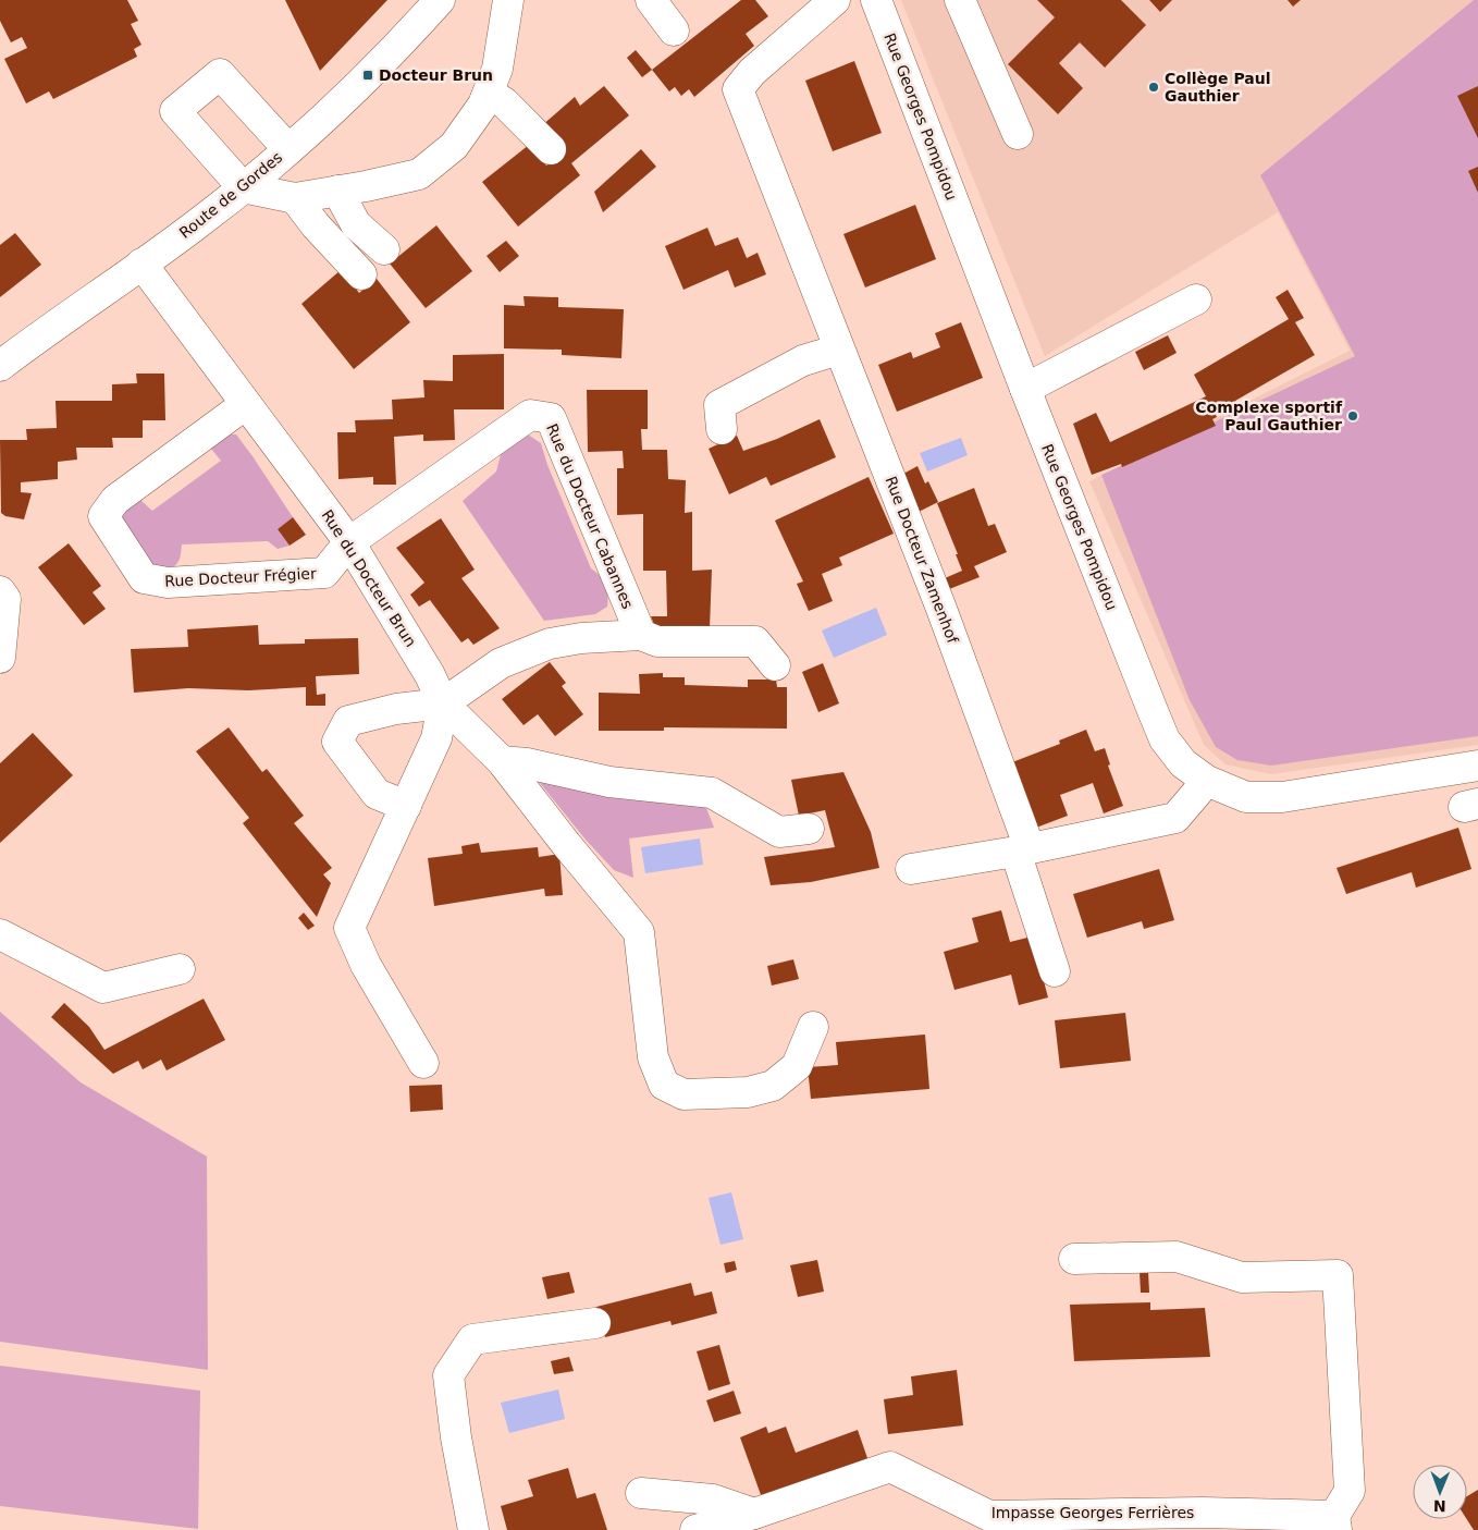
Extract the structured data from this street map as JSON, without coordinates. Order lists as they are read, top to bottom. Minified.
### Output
{"streets":{"street":["Rue Georges Pompidou","Route de Gordes","Rue du Docteur Cabannes","Rue Docteur Zamenhof","Rue Docteur Frégier","Rue du Docteur Brun","Impasse Georges Ferrières"]},"crossings":[["Route de Gordes","Rue du Docteur Brun"],["Rue du Docteur Cabannes","Rue Docteur Frégier"],["Rue du Docteur Cabannes","Rue du Docteur Brun"],["Rue Docteur Frégier","Rue du Docteur Brun"]],"places":{"transit":["Docteur Brun"],"other":["Collège Paul Gauthier","Complexe sportif Paul Gauthier"]},"north":"bottom"}
